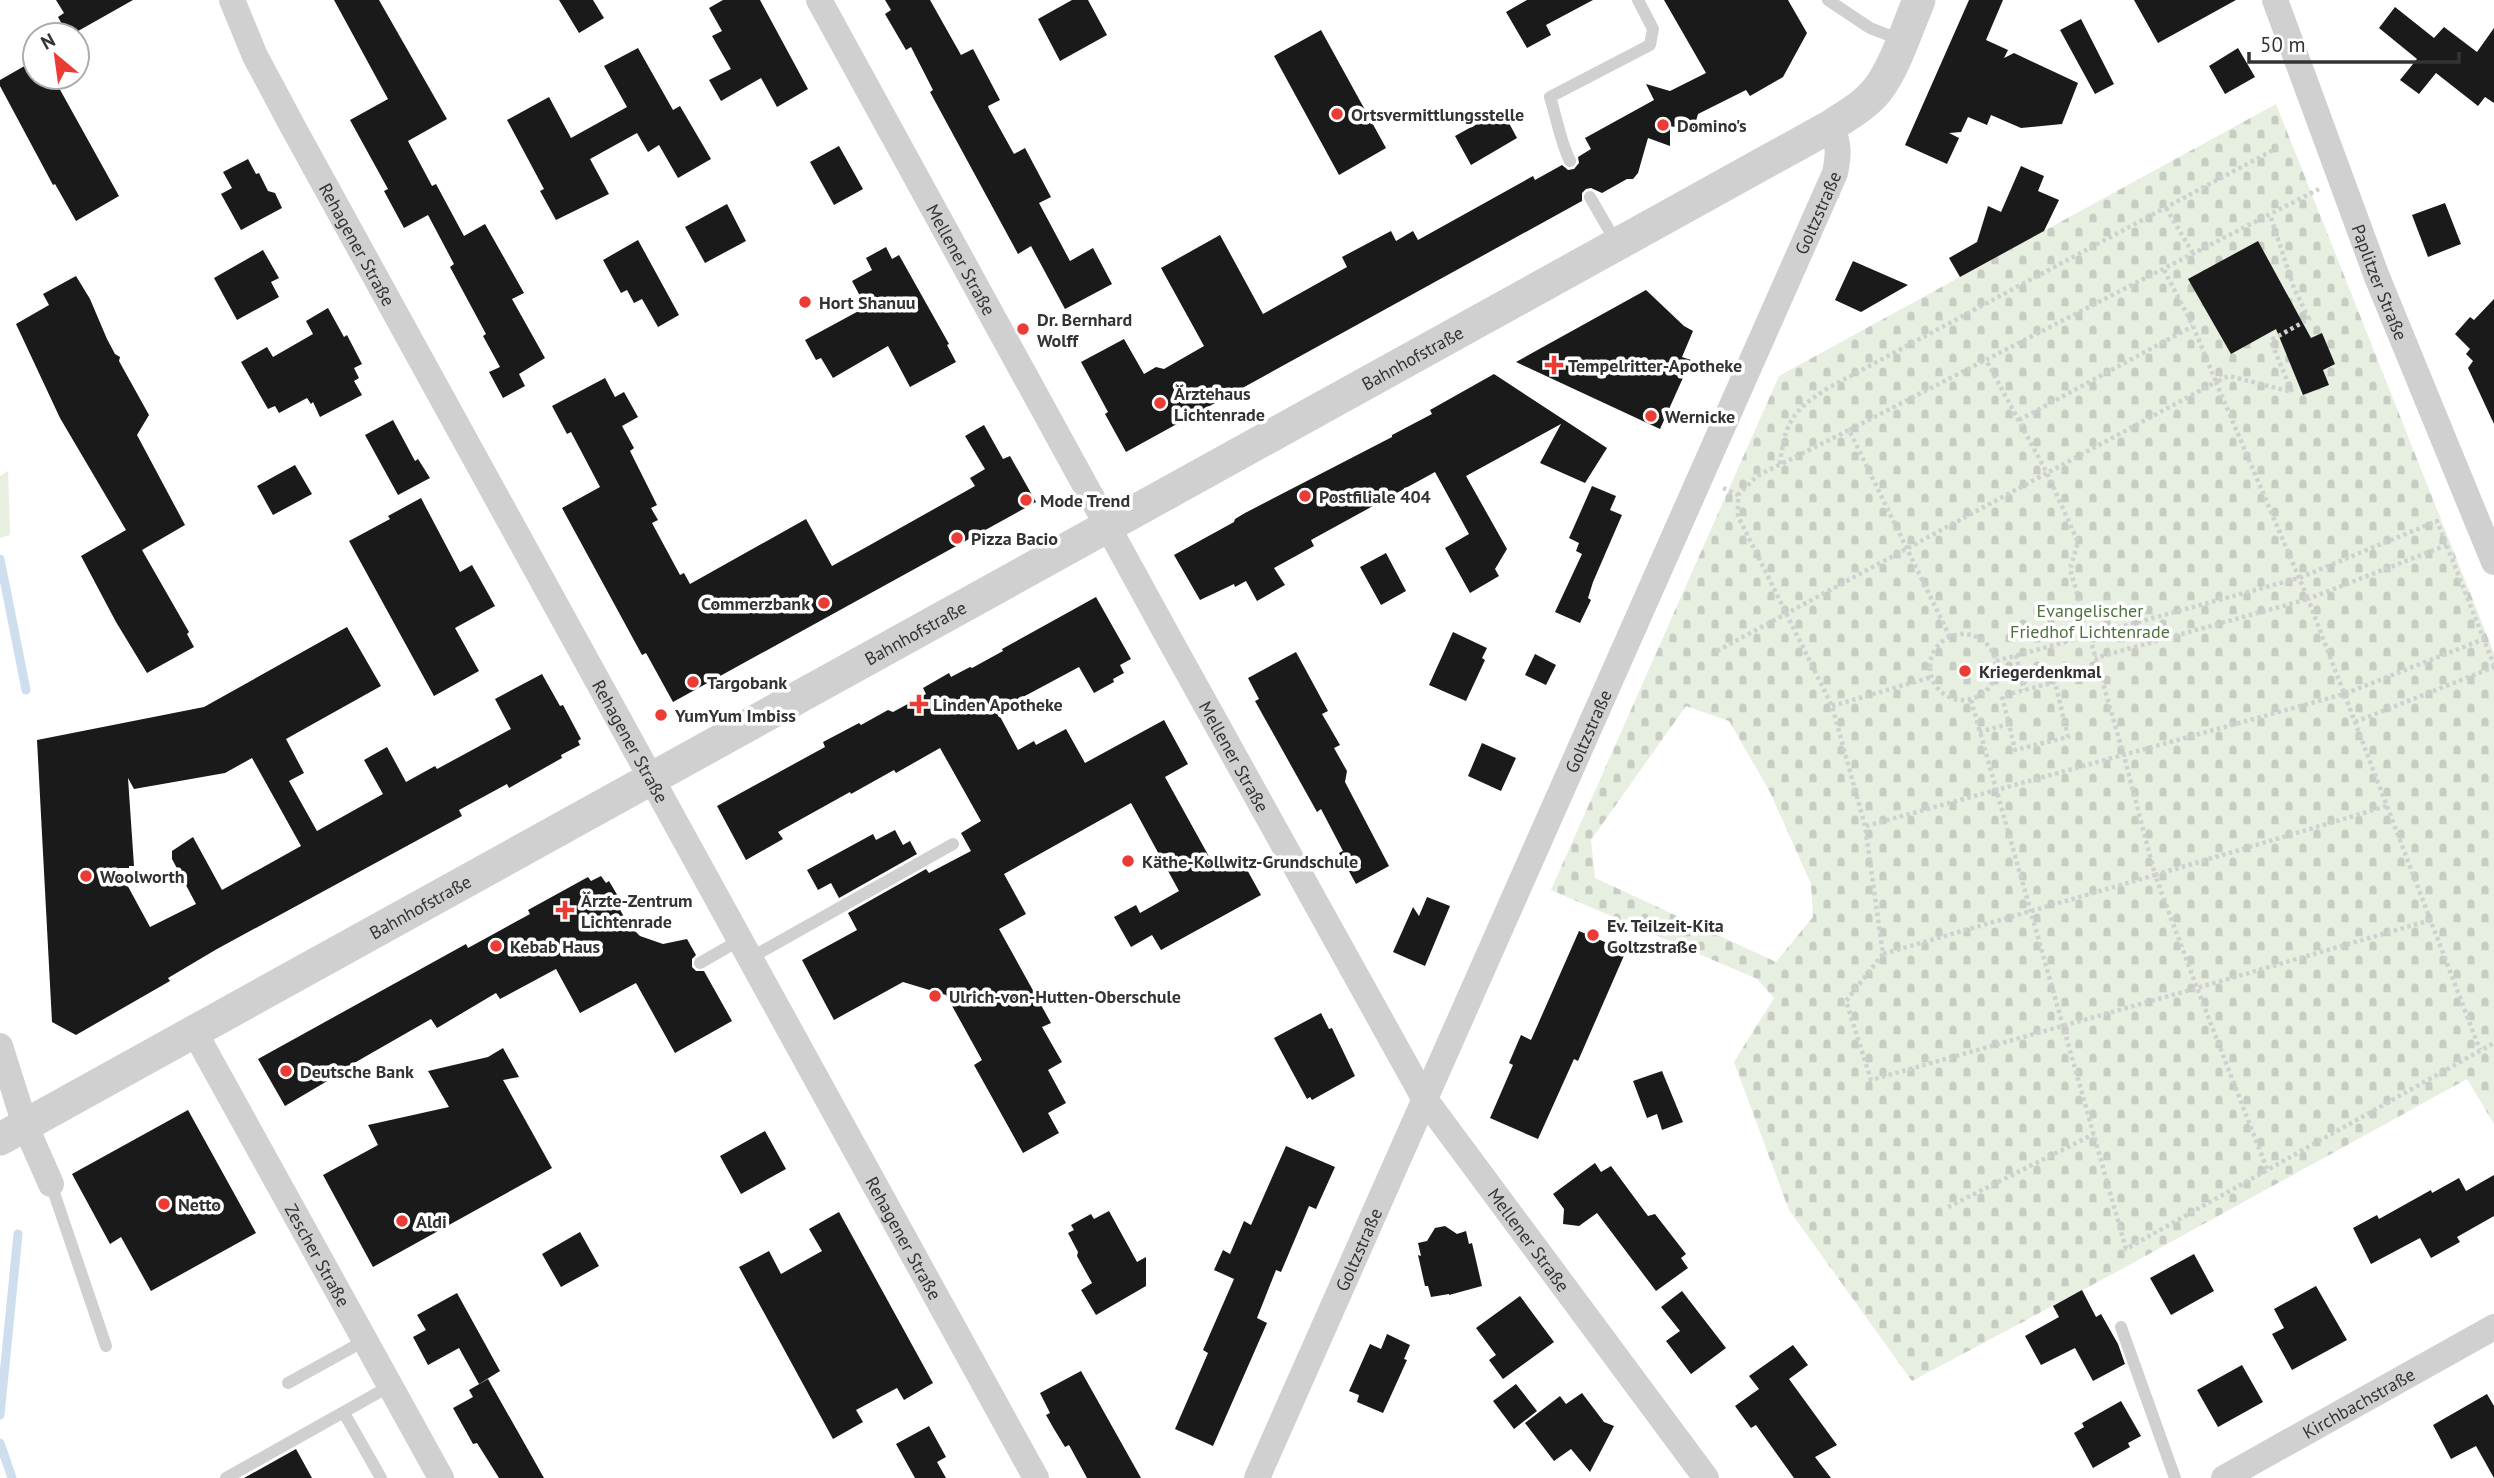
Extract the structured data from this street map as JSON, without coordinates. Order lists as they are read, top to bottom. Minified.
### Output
{"streets":{"street":["Goltzstraße","Rehagener Straße","Mellener Straße","Paplitzer Straße","Bahnhofstraße","Zescher Straße","Kirchbachstraße"]},"crossings":[["Goltzstraße","Mellener Straße"],["Goltzstraße","Bahnhofstraße"],["Rehagener Straße","Bahnhofstraße"],["Mellener Straße","Bahnhofstraße"],["Bahnhofstraße","Zescher Straße"]],"parks":["Evangelischer Friedhof Lichtenrade"],"places":{"other":["Ortsvermittlungsstelle","Domino's","Hort Shanuu","Dr. Bernhard Wolff","Ärztehaus Lichtenrade","Wernicke","Postfiliale 404","Mode Trend","Pizza Bacio","Commerzbank","Kriegerdenkmal","Targobank","YumYum Imbiss","Käthe-Kollwitz-Grundschule","Woolworth","Ev. Teilzeit-Kita Goltzstraße","Kebab Haus","Ulrich-von-Hutten-Oberschule","Deutsche Bank","Netto","Aldi"],"health":["Tempelritter-Apotheke","Linden Apotheke","Ärzte-Zentrum Lichtenrade"]},"scale_bar":"50 m","north":"top left"}
